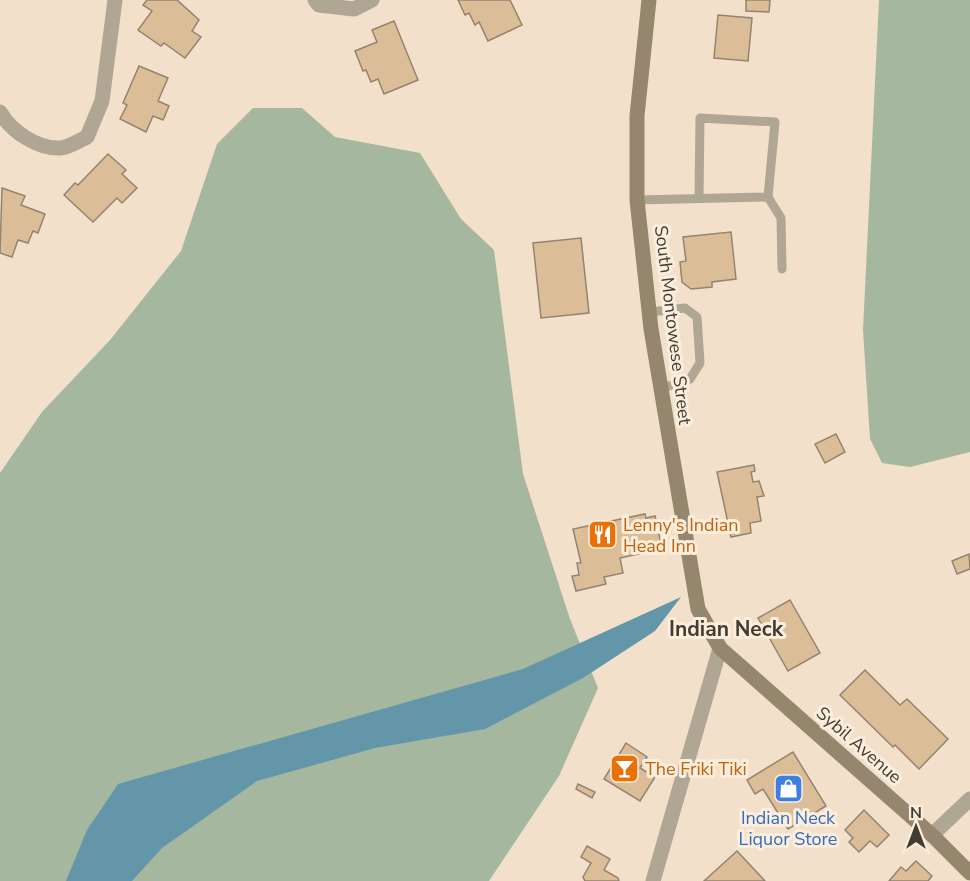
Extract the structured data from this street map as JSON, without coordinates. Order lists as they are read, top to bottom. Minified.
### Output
{"streets":{"main road":["South Montowese Street","Sybil Avenue"]},"crossings":[["South Montowese Street","Sybil Avenue"]],"districts":["Indian Neck"],"places":{"restaurant":["Lenny's Indian Head Inn"],"bar":["The Friki Tiki"],"shop":["Indian Neck Liquor Store"]},"north":"top"}
